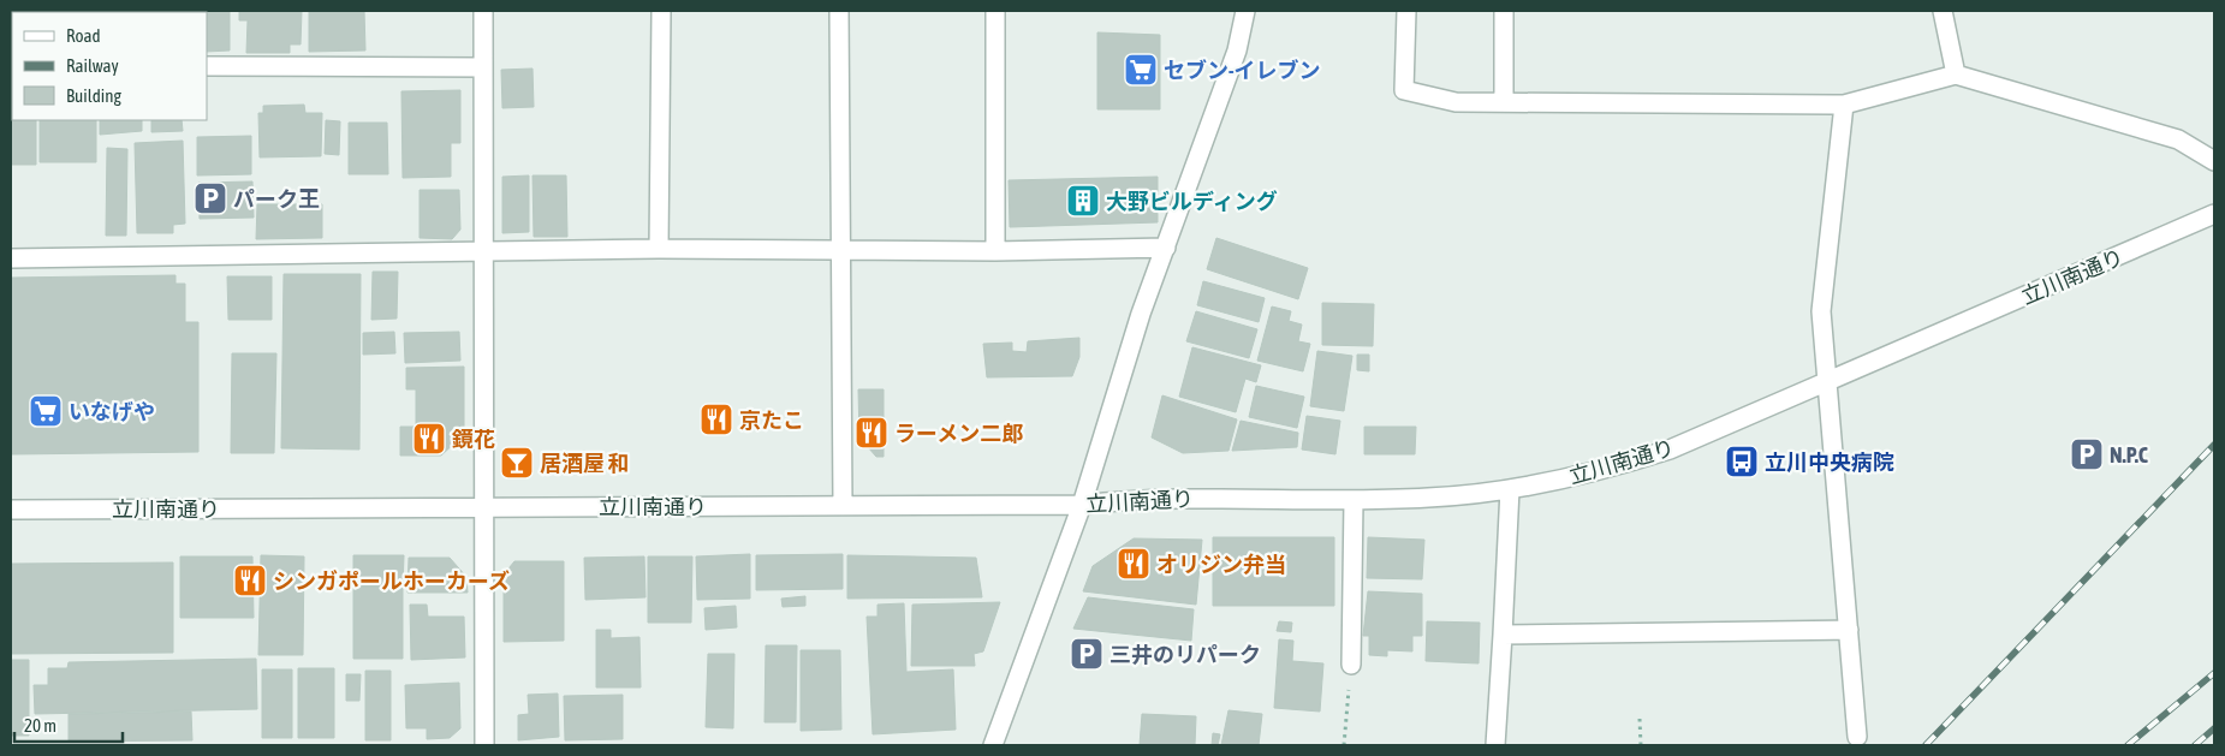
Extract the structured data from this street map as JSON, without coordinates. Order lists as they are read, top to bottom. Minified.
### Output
{"streets":{"street":["立川南通り"]},"places":{"supermarket":["セブン-イレブン","いなげや"],"parking":["パーク王","N.P.C","三井のリパーク"],"building":["大野ビルディング"],"restaurant":["京たこ","ラーメン二郎","鏡花","オリジン弁当","シンガポールホーカーズ"],"bus stop":["立川中央病院"],"bar":["居酒屋 和"]},"legend":["Road","Railway","Building"],"scale_bar":"20 m"}
